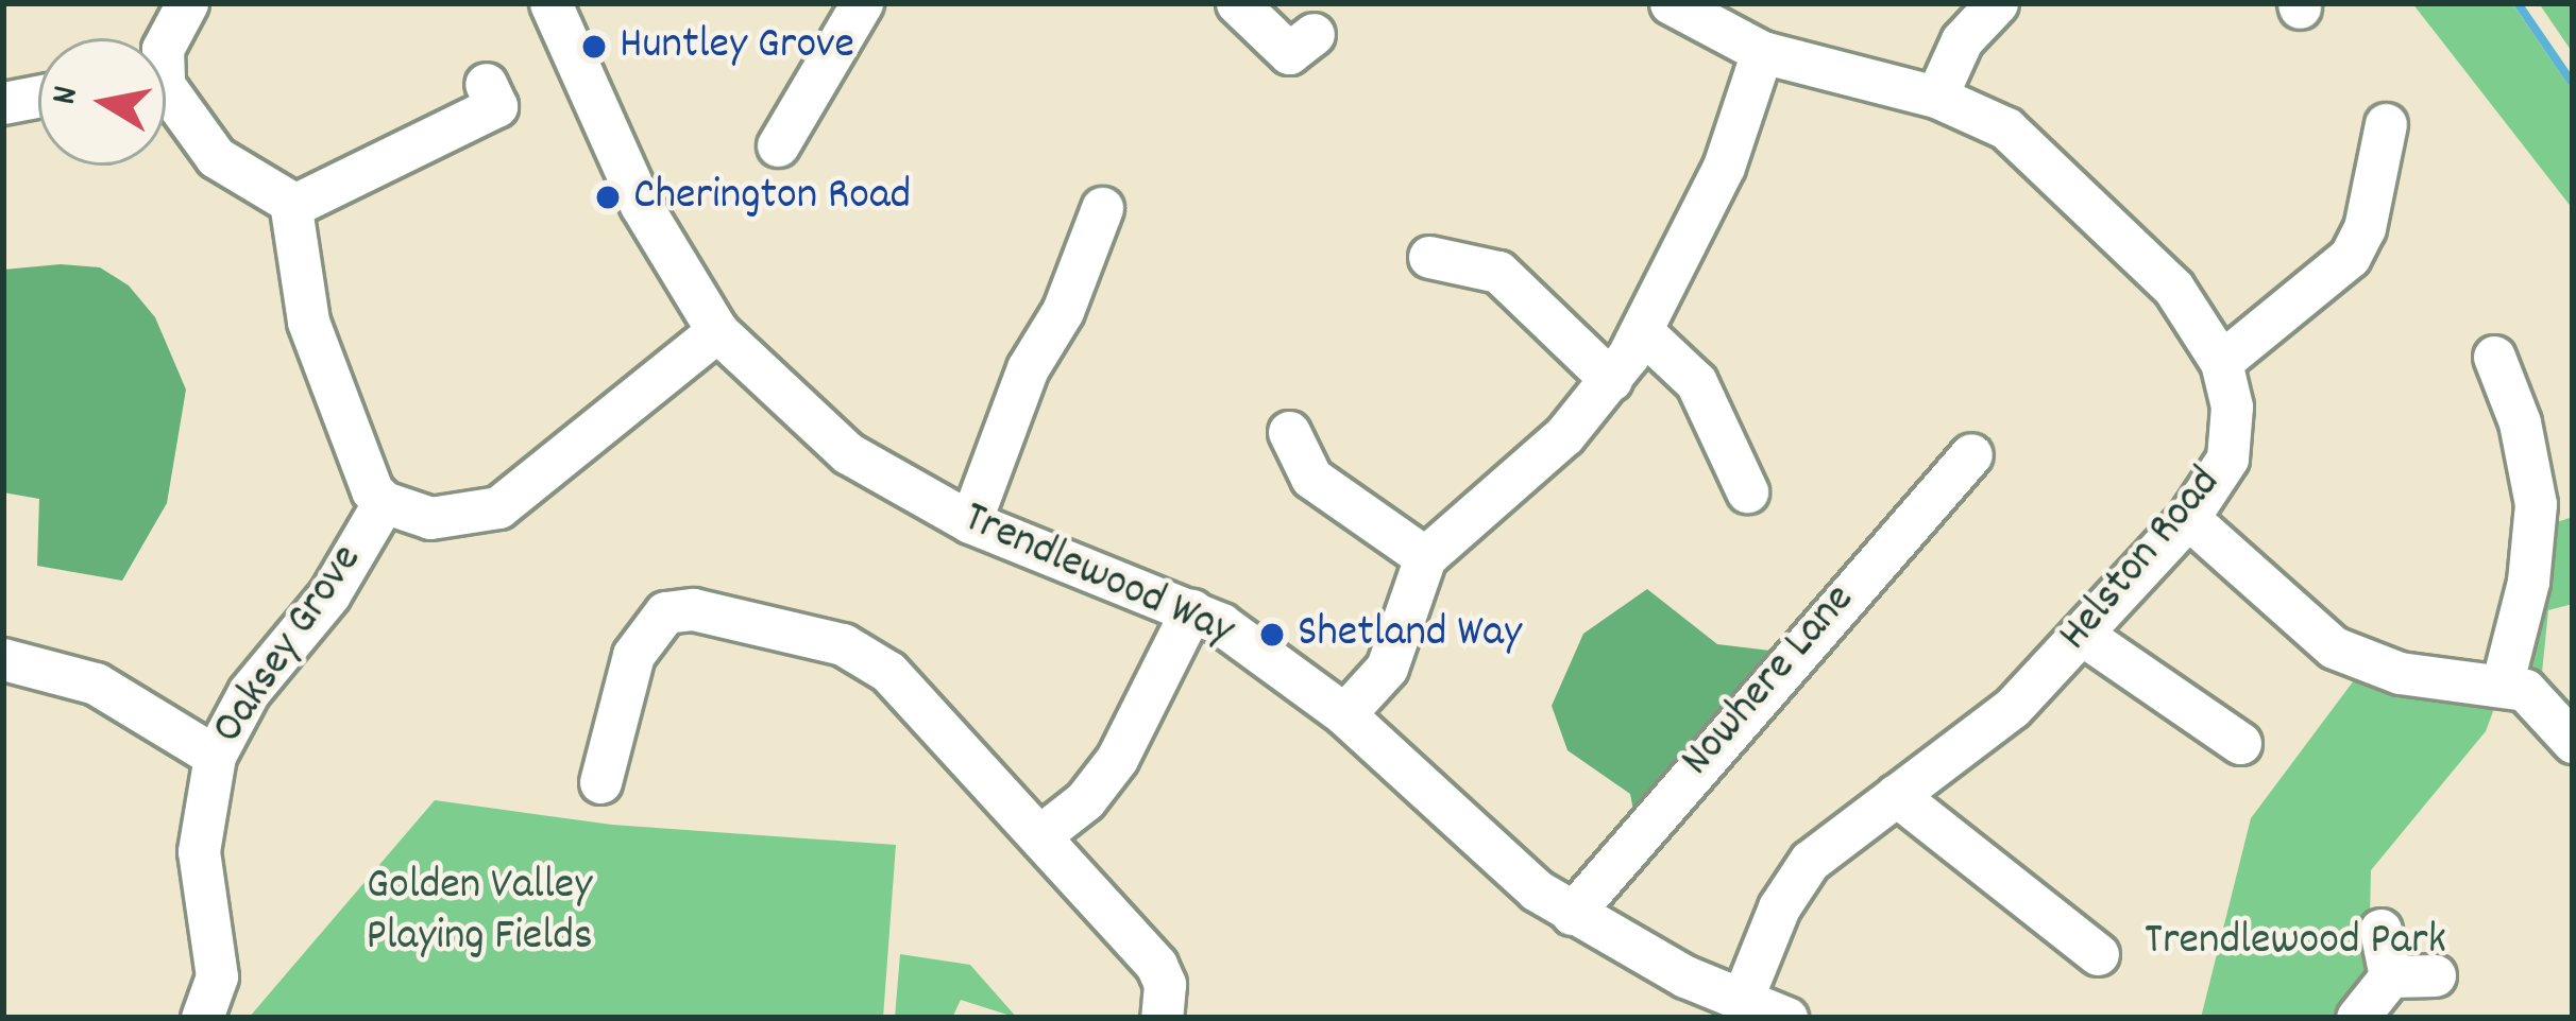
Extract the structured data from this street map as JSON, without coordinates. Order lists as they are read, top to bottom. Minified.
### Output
{"streets":{"street":["Helston Road","Trendlewood Way","Oaksey Grove","Nowhere Lane"]},"crossings":[["Helston Road","Trendlewood Way"],["Trendlewood Way","Nowhere Lane"]],"parks":["Golden Valley Playing Fields","Trendlewood Park"],"places":["Huntley Grove","Cherington Road","Shetland Way"],"north":"left"}
